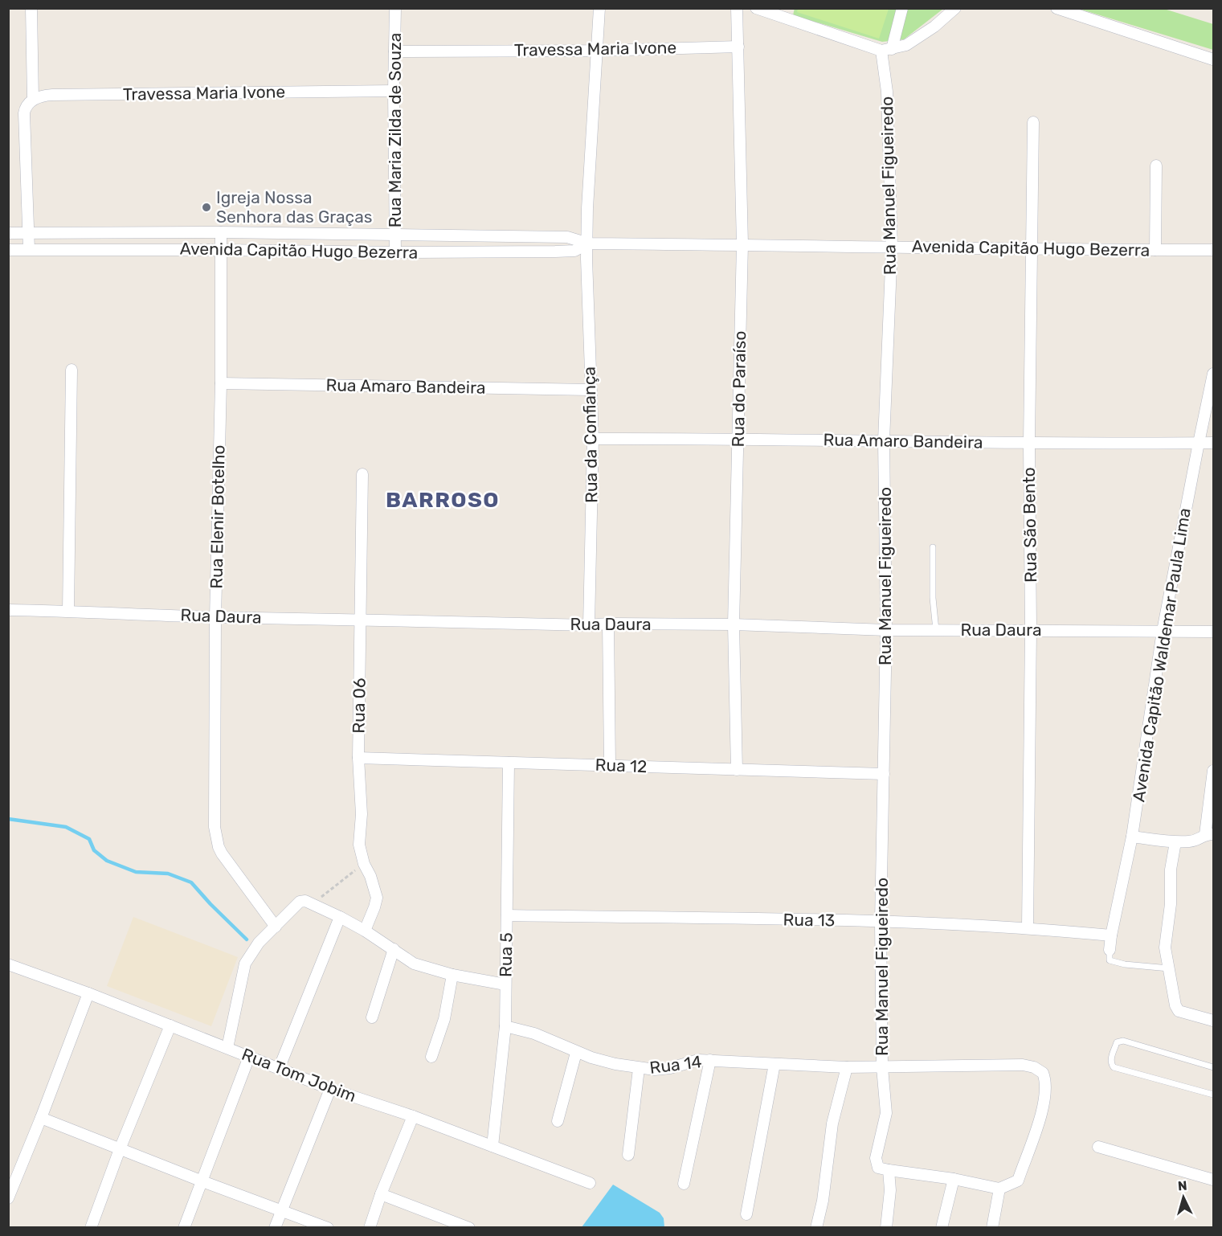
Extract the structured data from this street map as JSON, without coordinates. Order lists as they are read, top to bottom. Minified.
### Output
{"streets":{"street":["Travessa Maria Ivone","Rua Maria Zilda de Souza","Rua Manuel Figueiredo","Avenida Capitão Hugo Bezerra","Rua Amaro Bandeira","Rua do Paraíso","Rua da Confiança","Rua Elenir Botelho","Rua São Bento","Rua Daura","Avenida Capitão Waldemar Paula Lima","Rua 06","Rua 12","Rua 13","Rua 5","Rua 14","Rua Tom Jobim"]},"crossings":[["Travessa Maria Ivone","Rua Maria Zilda de Souza"],["Travessa Maria Ivone","Rua do Paraíso"],["Travessa Maria Ivone","Rua da Confiança"],["Rua Maria Zilda de Souza","Avenida Capitão Hugo Bezerra"],["Rua Manuel Figueiredo","Avenida Capitão Hugo Bezerra"],["Rua Manuel Figueiredo","Rua Amaro Bandeira"],["Rua Manuel Figueiredo","Rua Daura"],["Rua Manuel Figueiredo","Rua 12"],["Rua Manuel Figueiredo","Rua 13"],["Rua Manuel Figueiredo","Rua 14"],["Avenida Capitão Hugo Bezerra","Rua do Paraíso"],["Avenida Capitão Hugo Bezerra","Rua da Confiança"],["Avenida Capitão Hugo Bezerra","Rua Elenir Botelho"],["Avenida Capitão Hugo Bezerra","Rua São Bento"],["Rua Amaro Bandeira","Rua do Paraíso"],["Rua Amaro Bandeira","Rua da Confiança"],["Rua Amaro Bandeira","Rua Elenir Botelho"],["Rua Amaro Bandeira","Rua São Bento"],["Rua Amaro Bandeira","Avenida Capitão Waldemar Paula Lima"],["Rua do Paraíso","Rua Daura"],["Rua do Paraíso","Rua 12"],["Rua da Confiança","Rua Daura"],["Rua Elenir Botelho","Rua Daura"],["Rua São Bento","Rua Daura"],["Rua São Bento","Rua 13"],["Rua Daura","Avenida Capitão Waldemar Paula Lima"],["Rua Daura","Rua 06"],["Avenida Capitão Waldemar Paula Lima","Rua 13"],["Rua 06","Rua 12"],["Rua 12","Rua 5"],["Rua 13","Rua 5"],["Rua 5","Rua 14"],["Rua 5","Rua Tom Jobim"]],"districts":["BARROSO"],"places":["Igreja Nossa Senhora das Graças"],"north":"top"}
